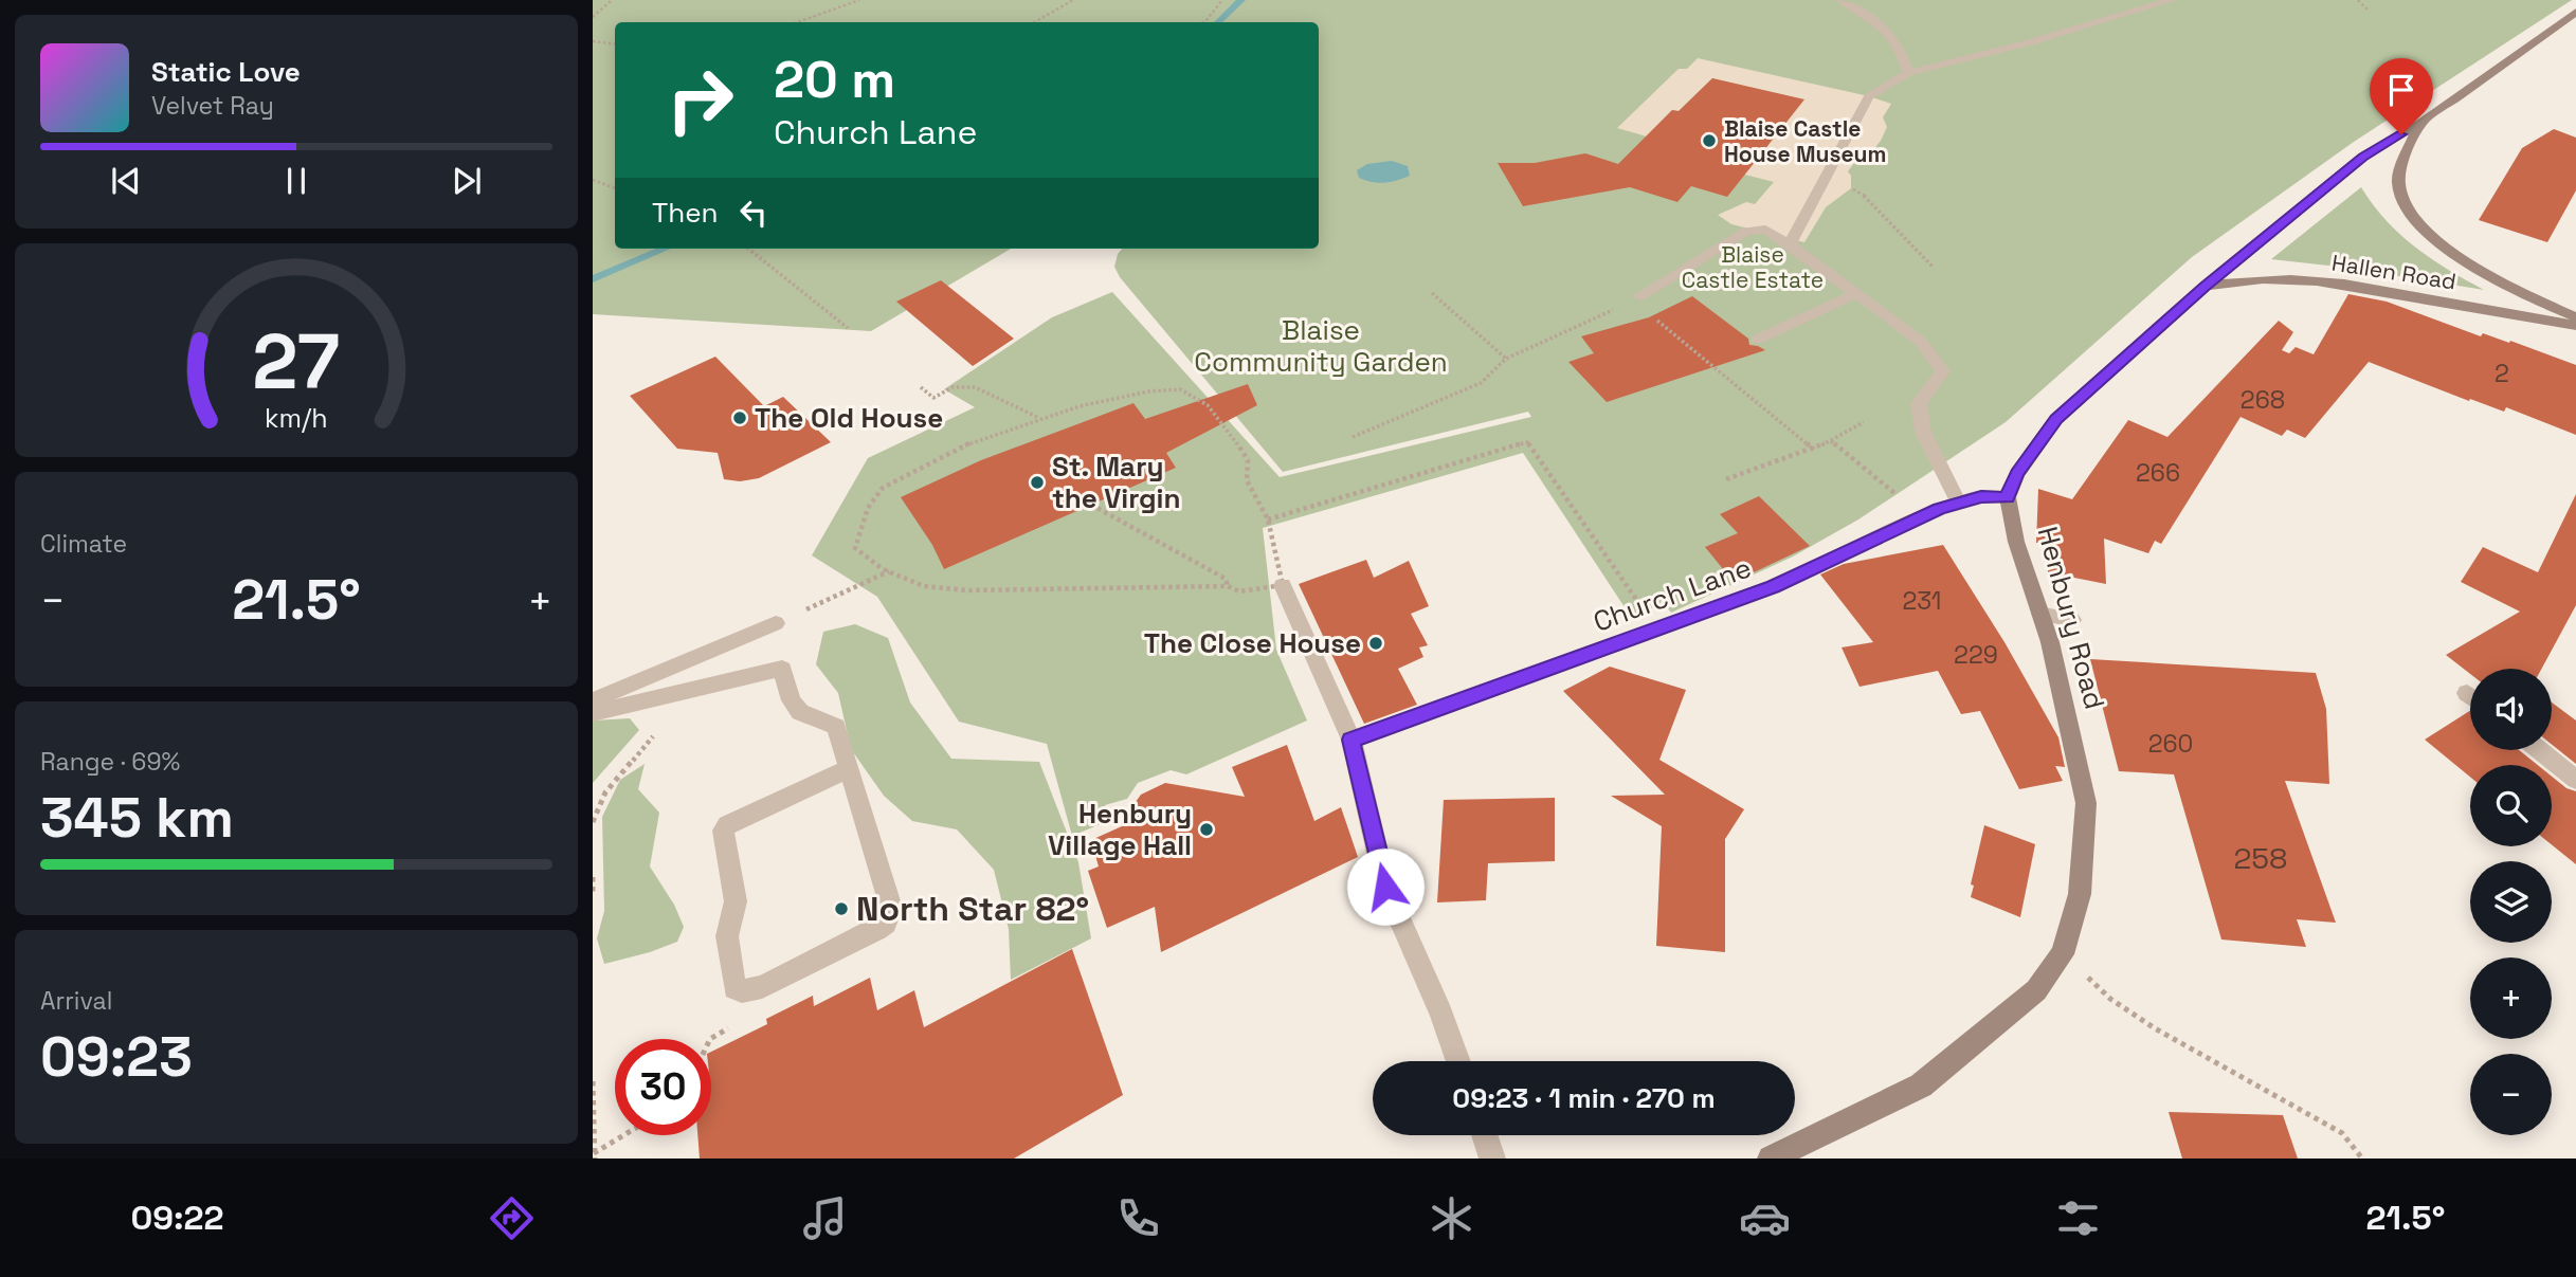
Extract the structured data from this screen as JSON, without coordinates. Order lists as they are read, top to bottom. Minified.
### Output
{"streets":{"main road":["Hallen Road","Henbury Road"],"street":["Church Lane"]},"crossings":[["Hallen Road","Henbury Road"],["Church Lane","Henbury Road"]],"parks":["Blaise Castle Estate","Blaise Community Garden"],"places":["Blaise Castle House Museum","The Old House","St. Mary the Virgin","The Close House","Henbury Village Hall","North Star 82°"],"house_numbers":["2","268","266","231","229","260","258"],"page":{"turn":["20 m","Church Lane"],"song":["Static Love","Velvet Ray"],"then":"Then","tile":["Climate",["Range · 69%","345 km"],["Arrival","09:23"]],"heat":["−","21.5°","+"],"map_buttons":["+","−"],"limit":"30","trip":"09:23 · 1 min · 270 m","tabs":["09:22","21.5°"],"gauge":["27","km/h"]}}
